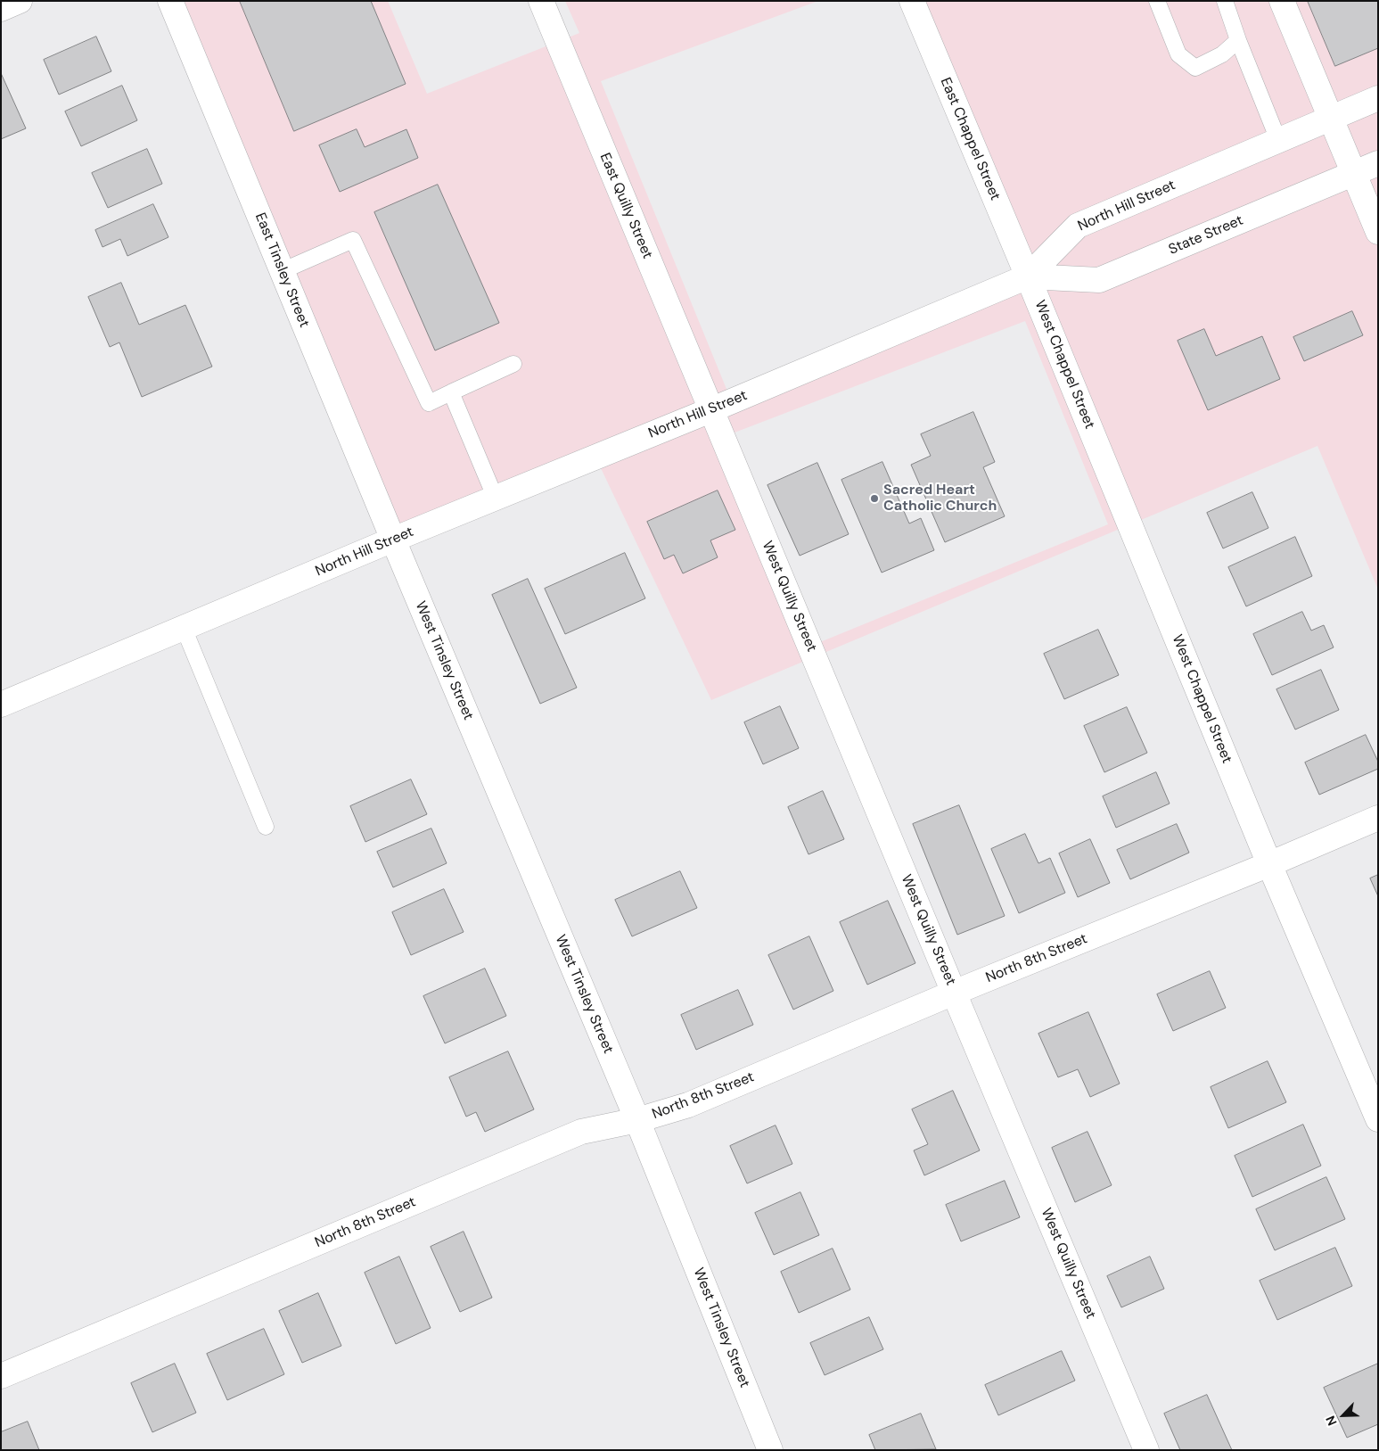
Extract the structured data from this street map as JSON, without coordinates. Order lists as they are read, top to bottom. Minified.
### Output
{"streets":{"street":["East Chappel Street","East Quilly Street","North Hill Street","State Street","East Tinsley Street","West Chappel Street","West Quilly Street","West Tinsley Street","North 8th Street"]},"crossings":[["East Chappel Street","North Hill Street"],["East Chappel Street","State Street"],["East Chappel Street","West Chappel Street"],["East Quilly Street","North Hill Street"],["East Quilly Street","West Quilly Street"],["North Hill Street","State Street"],["North Hill Street","East Tinsley Street"],["North Hill Street","West Chappel Street"],["North Hill Street","West Quilly Street"],["North Hill Street","West Tinsley Street"],["State Street","West Chappel Street"],["East Tinsley Street","West Tinsley Street"],["West Chappel Street","North 8th Street"],["West Quilly Street","North 8th Street"],["West Tinsley Street","North 8th Street"]],"places":["Sacred Heart Catholic Church"],"north":"bottom left"}
